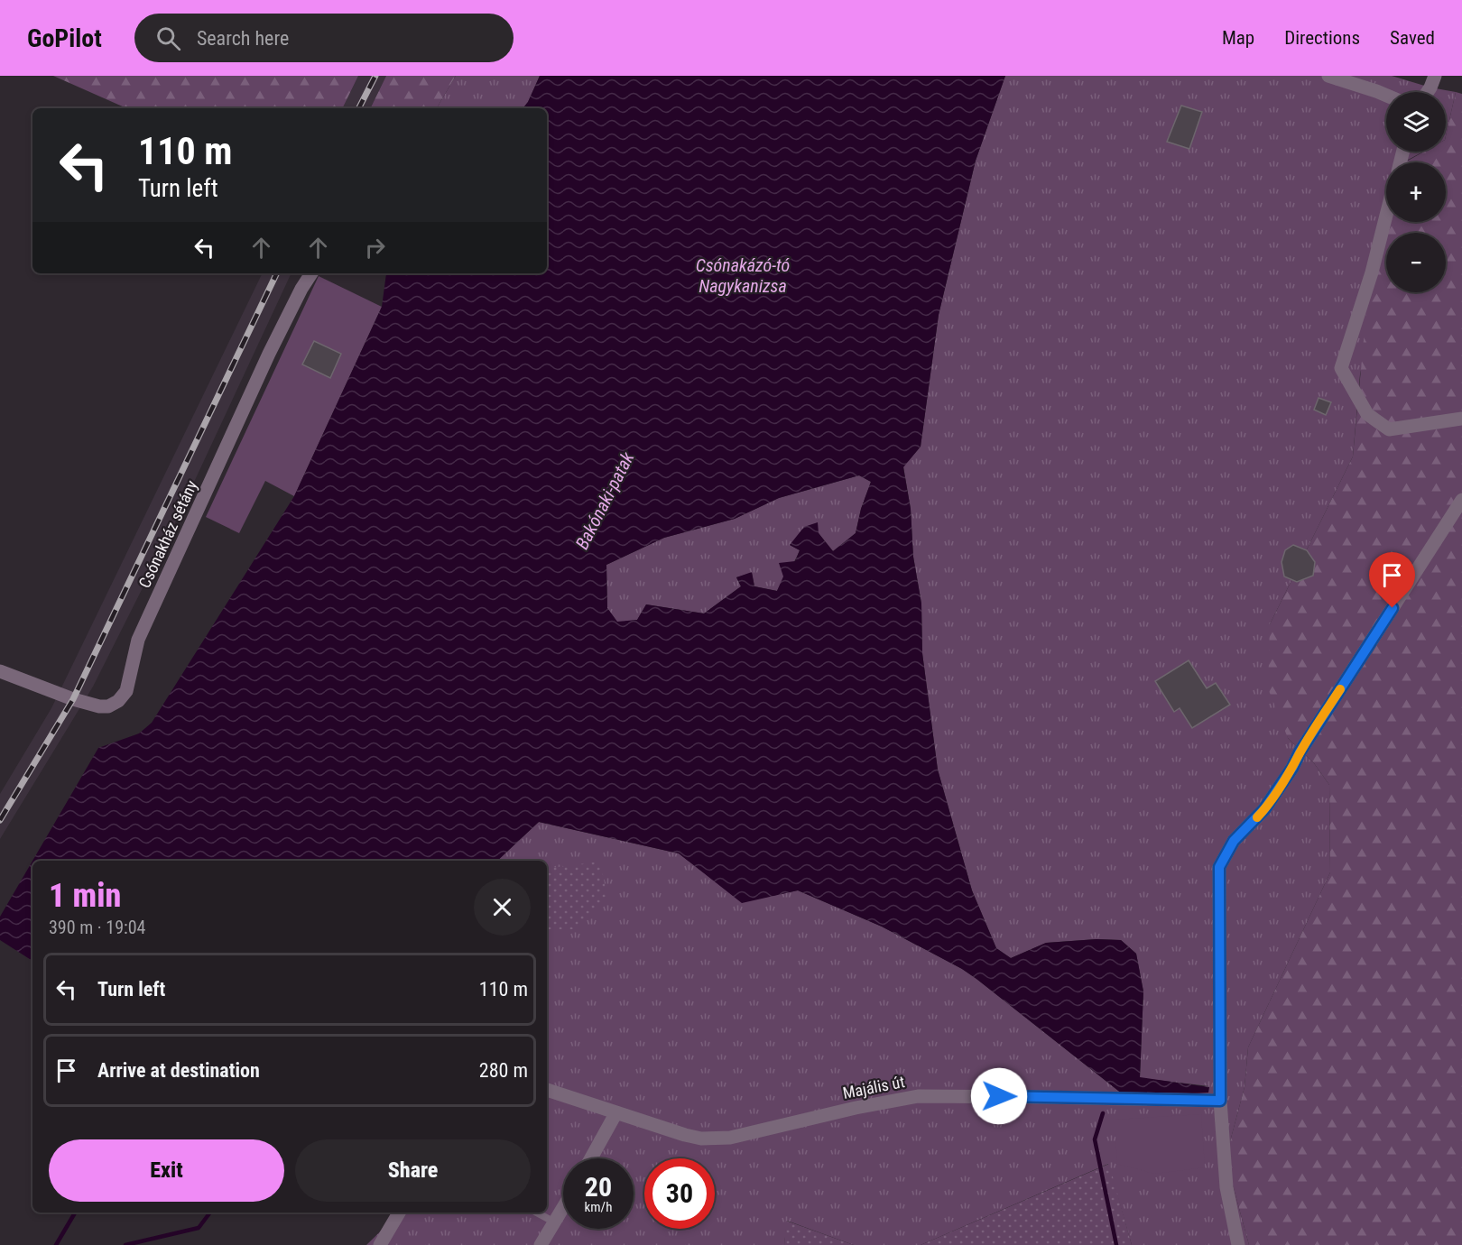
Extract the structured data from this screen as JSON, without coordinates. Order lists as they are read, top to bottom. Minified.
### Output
{"streets":{"street":["Csónakház sétány","Majális út"]},"water":["Csónakázó-tó Nagykanizsa","Bakónaki-patak"],"page":{"header":"GoPilot","search":"Search here","nav":["Map","Directions","Saved"],"map_buttons":["+","−"],"turn":["110 m","Turn left"],"heading":["1 min","390 m · 19:04"],"list":[{"name":"Turn left","value":"110 m"},{"name":"Arrive at destination","value":"280 m"}],"buttons":["Exit","Share"],"speed":"20 km/h","limit":"30"}}
